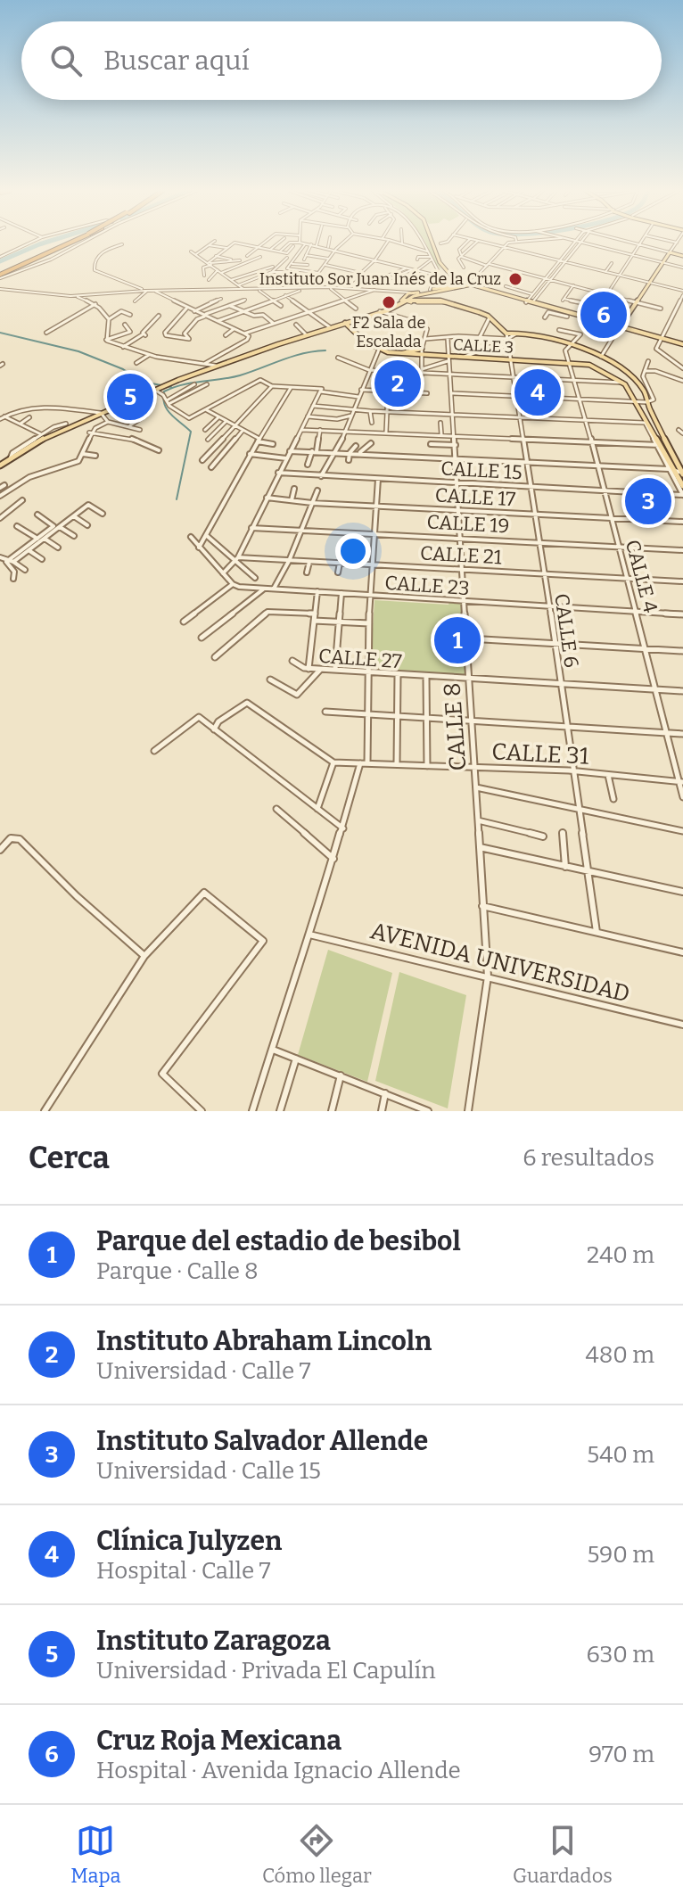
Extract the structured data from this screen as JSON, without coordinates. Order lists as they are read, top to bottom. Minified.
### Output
{"streets":{"main road":["CALLE 3"],"street":["CALLE 15","CALLE 17","CALLE 19","CALLE 21","CALLE 4","CALLE 23","CALLE 6","CALLE 27","CALLE 8","CALLE 31","AVENIDA UNIVERSIDAD"]},"crossings":[["CALLE 3","CALLE 4"],["CALLE 3","CALLE 6"],["CALLE 3","CALLE 8"],["CALLE 15","CALLE 4"],["CALLE 15","CALLE 6"],["CALLE 15","CALLE 8"],["CALLE 17","CALLE 4"],["CALLE 17","CALLE 6"],["CALLE 17","CALLE 8"],["CALLE 19","CALLE 4"],["CALLE 19","CALLE 6"],["CALLE 19","CALLE 8"],["CALLE 21","CALLE 4"],["CALLE 21","CALLE 6"],["CALLE 21","CALLE 8"],["CALLE 4","CALLE 23"],["CALLE 4","CALLE 27"],["CALLE 4","CALLE 31"],["CALLE 23","CALLE 6"],["CALLE 23","CALLE 8"],["CALLE 6","CALLE 27"],["CALLE 6","CALLE 31"],["CALLE 27","CALLE 8"],["CALLE 8","CALLE 31"],["CALLE 8","AVENIDA UNIVERSIDAD"]],"places":["Instituto Sor Juan Inés de la Cruz","F2 Sala de Escalada"],"page":{"search":"Buscar aquí","pins":["6","2","4","5","3","1"],"heading":["Cerca","6 resultados"],"list":[{"mark":"1","name":"Parque del estadio de besibol","note":"Parque · Calle 8","value":"240 m"},{"mark":"2","name":"Instituto Abraham Lincoln","note":"Universidad · Calle 7","value":"480 m"},{"mark":"3","name":"Instituto Salvador Allende","note":"Universidad · Calle 15","value":"540 m"},{"mark":"4","name":"Clínica Julyzen","note":"Hospital · Calle 7","value":"590 m"},{"mark":"5","name":"Instituto Zaragoza","note":"Universidad · Privada El Capulín","value":"630 m"},{"mark":"6","name":"Cruz Roja Mexicana","note":"Hospital · Avenida Ignacio Allende","value":"970 m"}],"nav":["Mapa","Cómo llegar","Guardados"]}}
